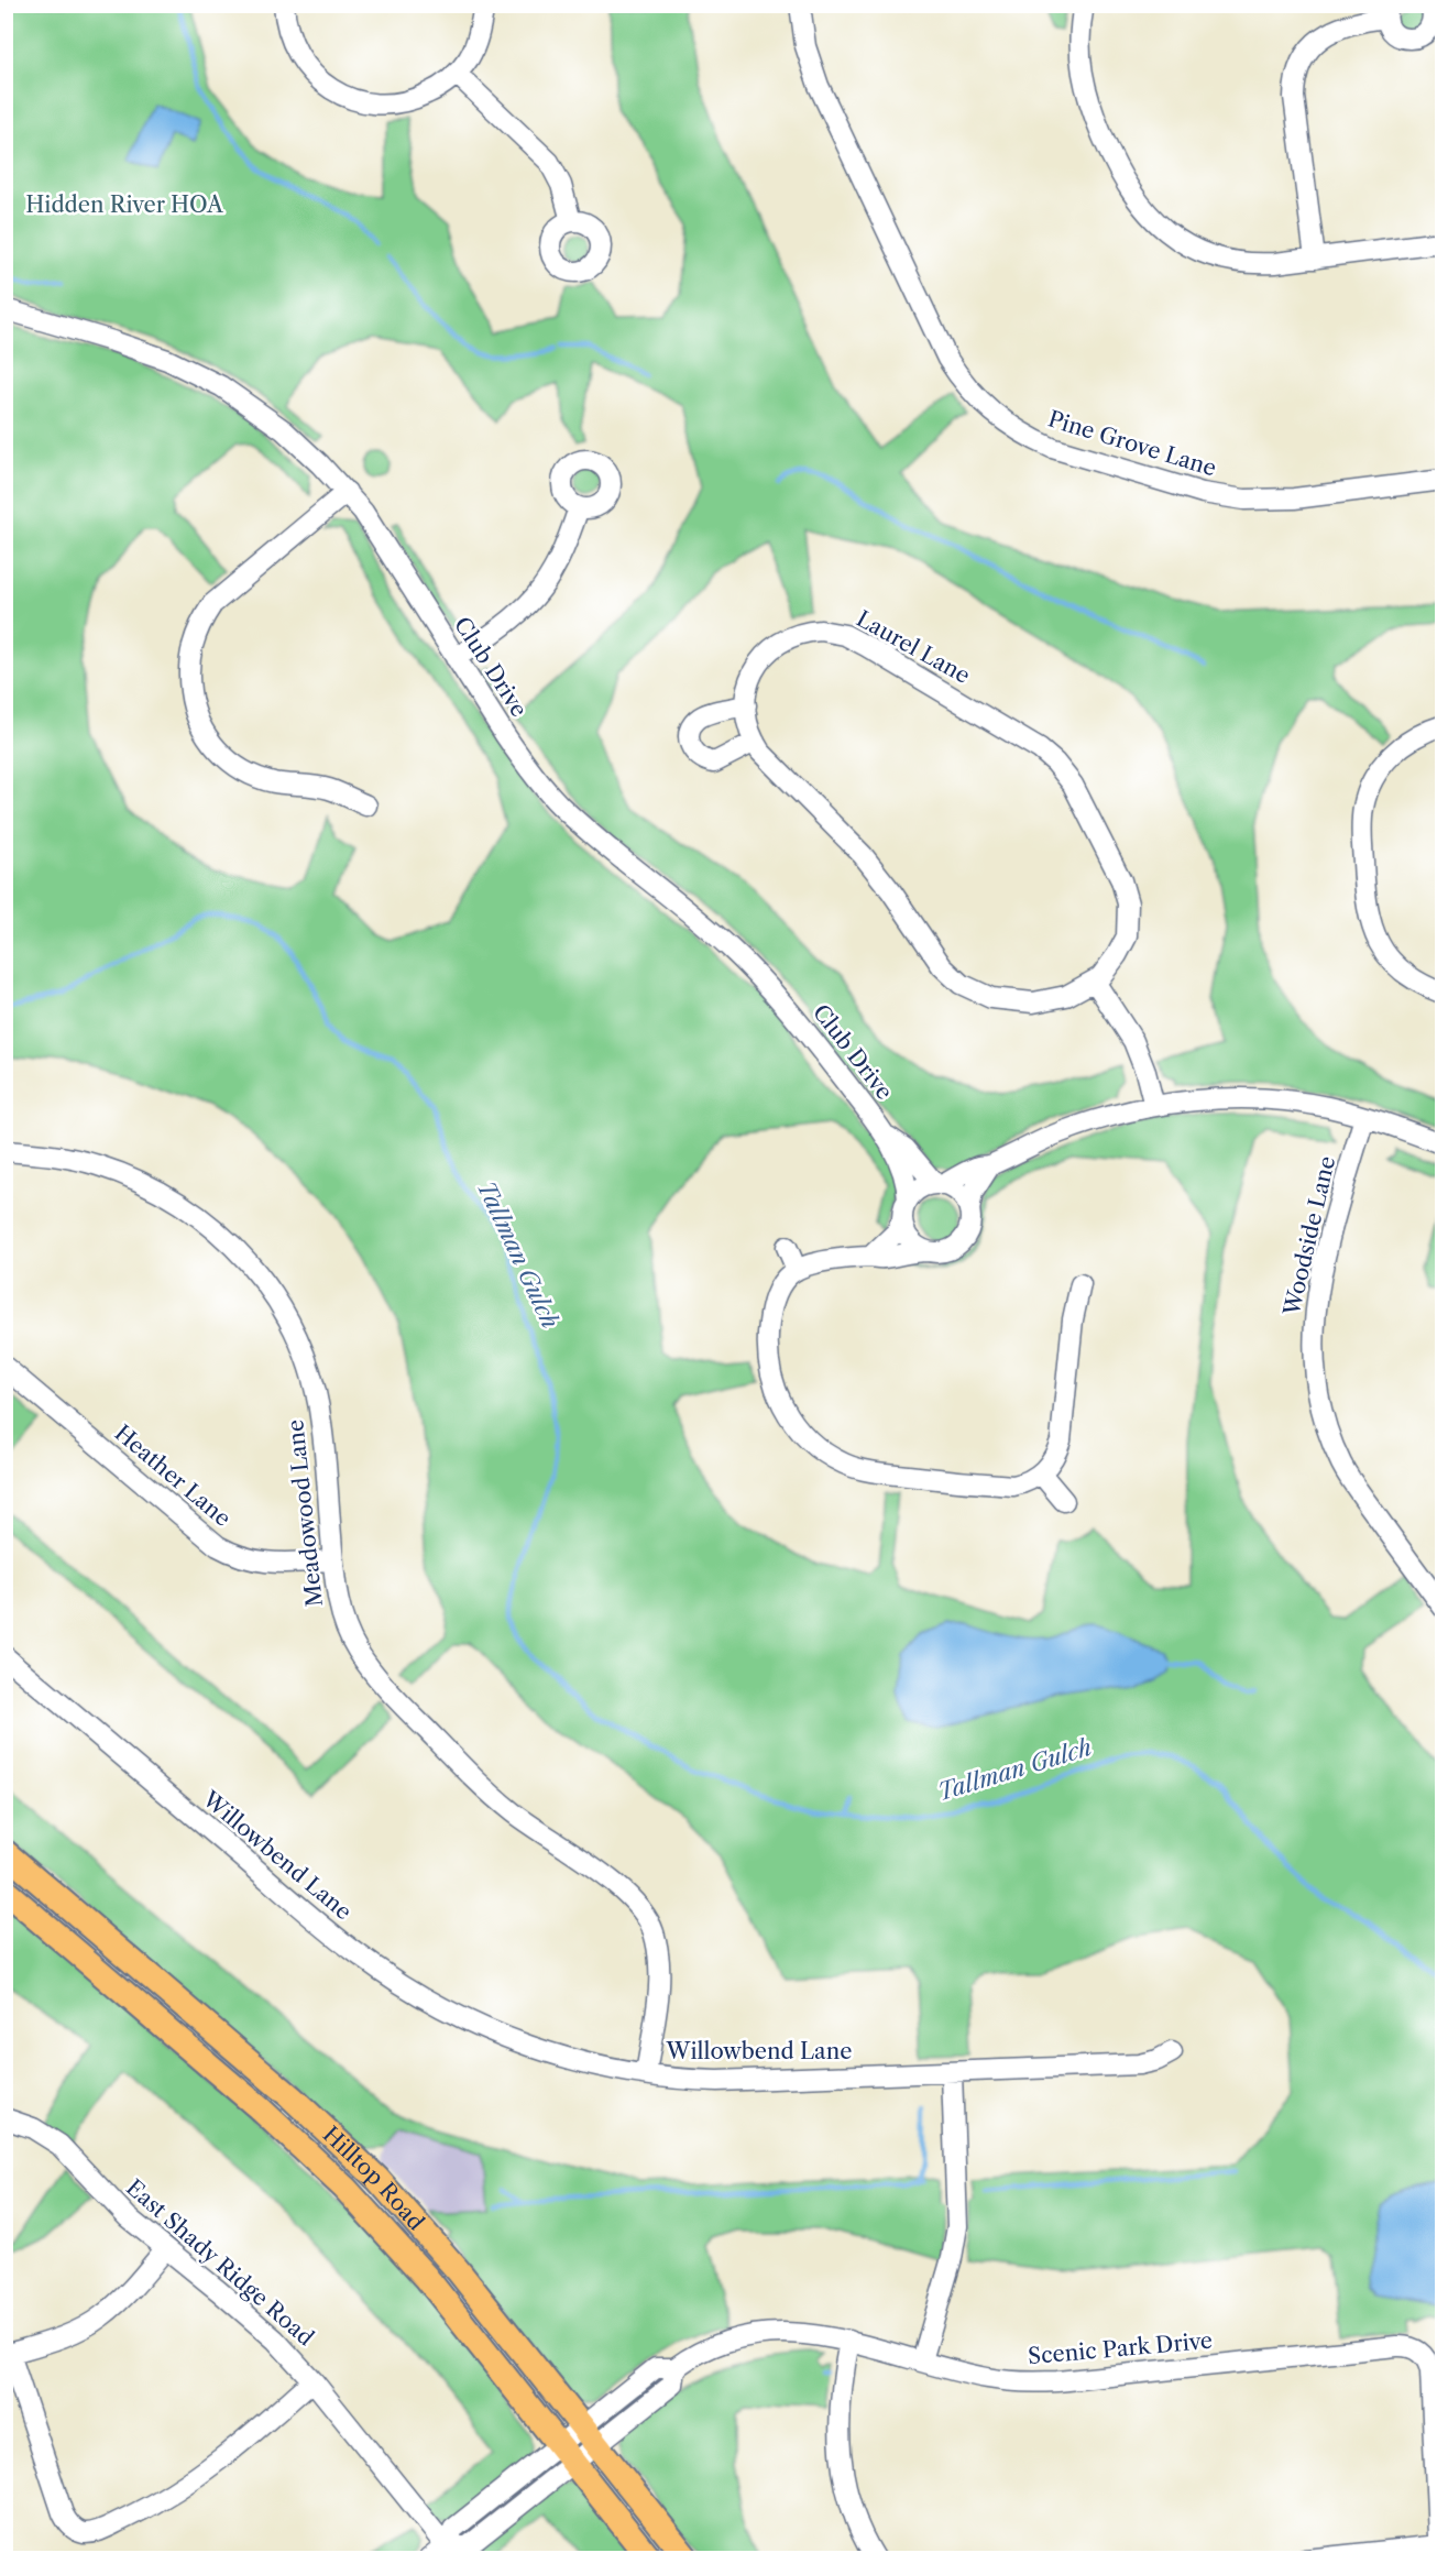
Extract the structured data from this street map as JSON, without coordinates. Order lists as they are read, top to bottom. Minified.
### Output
{"streets":{"main road":["Hilltop Road"],"street":["Pine Grove Lane","Laurel Lane","Club Drive","Woodside Lane","Heather Lane","Meadowood Lane","Willowbend Lane","East Shady Ridge Road","Scenic Park Drive"]},"crossings":[["Heather Lane","Meadowood Lane"],["Meadowood Lane","Willowbend Lane"],["Hilltop Road","Scenic Park Drive"]],"water":["Tallman Gulch"],"parks":["Hidden River HOA"]}
